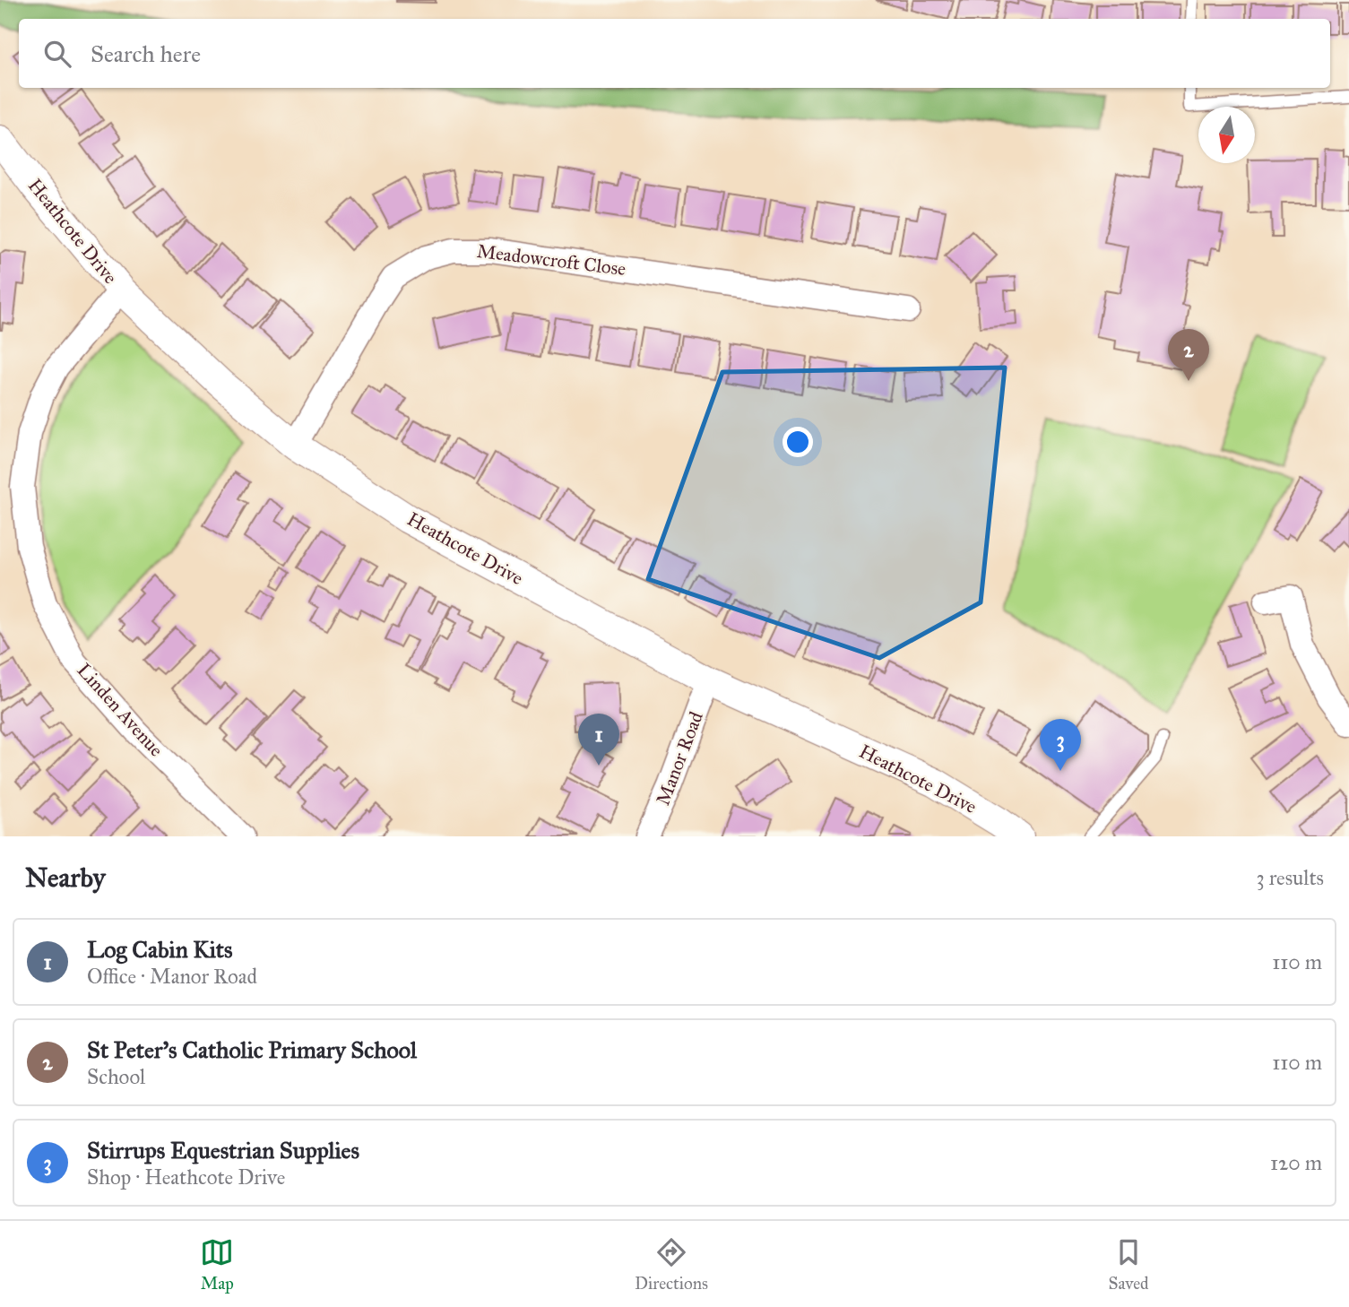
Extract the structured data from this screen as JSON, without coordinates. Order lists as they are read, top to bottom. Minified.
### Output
{"streets":{"street":["Heathcote Drive","Meadowcroft Close","Linden Avenue","Manor Road"]},"crossings":[["Heathcote Drive","Meadowcroft Close"],["Heathcote Drive","Linden Avenue"],["Heathcote Drive","Manor Road"]],"north":"bottom","page":{"search":"Search here","pins":["2","1","3"],"heading":["Nearby","3 results"],"list":[{"mark":"1","name":"Log Cabin Kits","note":"Office · Manor Road","value":"110 m"},{"mark":"2","name":"St Peter's Catholic Primary School","note":"School","value":"110 m"},{"mark":"3","name":"Stirrups Equestrian Supplies","note":"Shop · Heathcote Drive","value":"120 m"}],"nav":["Map","Directions","Saved"]}}
